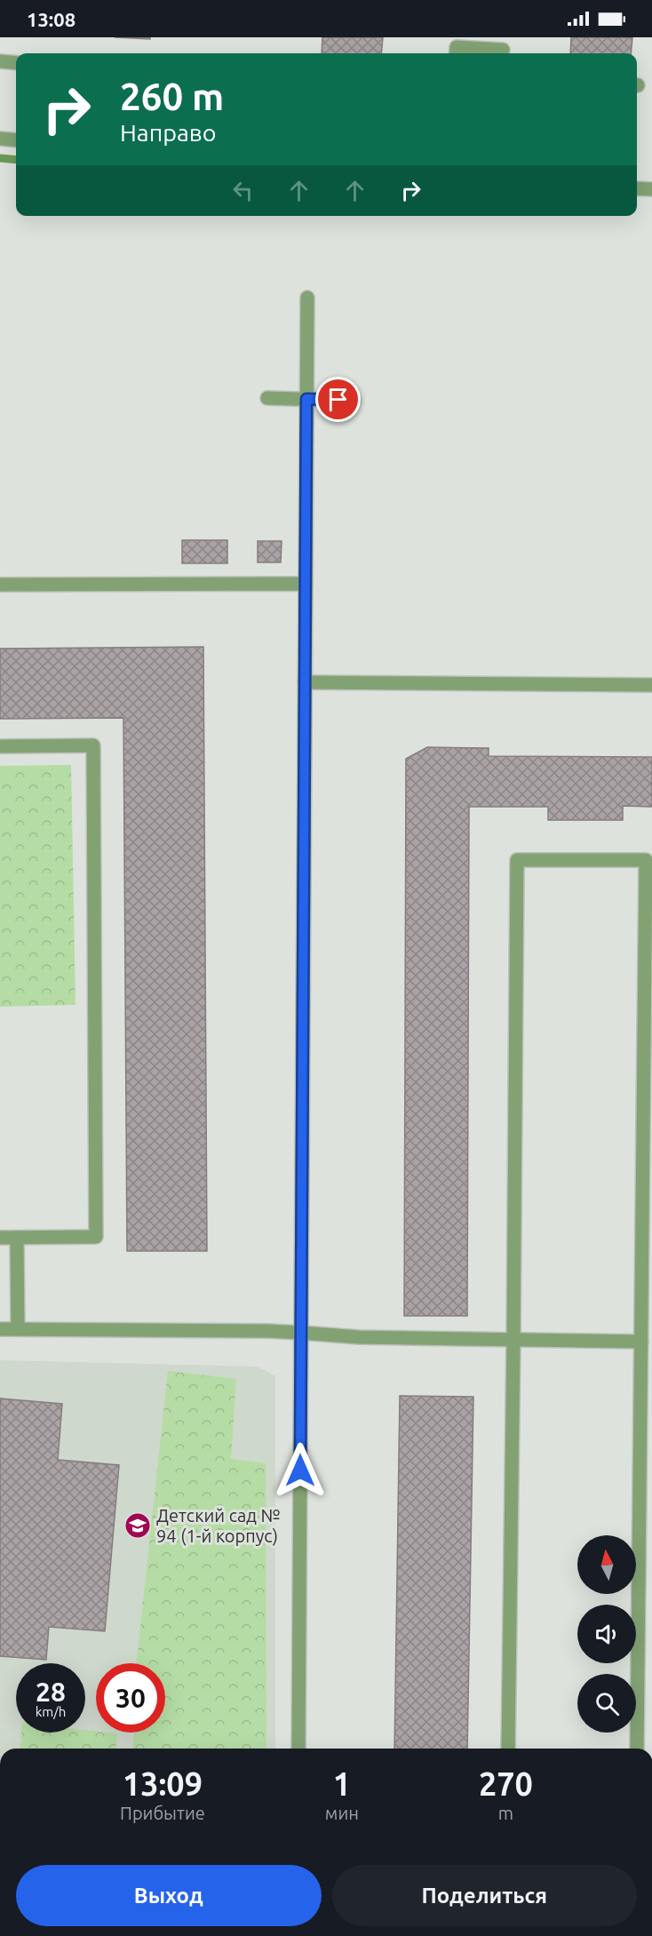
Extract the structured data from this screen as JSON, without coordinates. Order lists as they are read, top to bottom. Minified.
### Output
{"places":{"school or university":["Детский сад № 94 (1-й корпус)"]},"north":"top","page":{"status":"13:08","turn":["260 m","Направо"],"speed":"28 km/h","limit":"30","eta":["13:09","Прибытие","1","мин","270","m"],"buttons":["Выход","Поделиться"]}}
